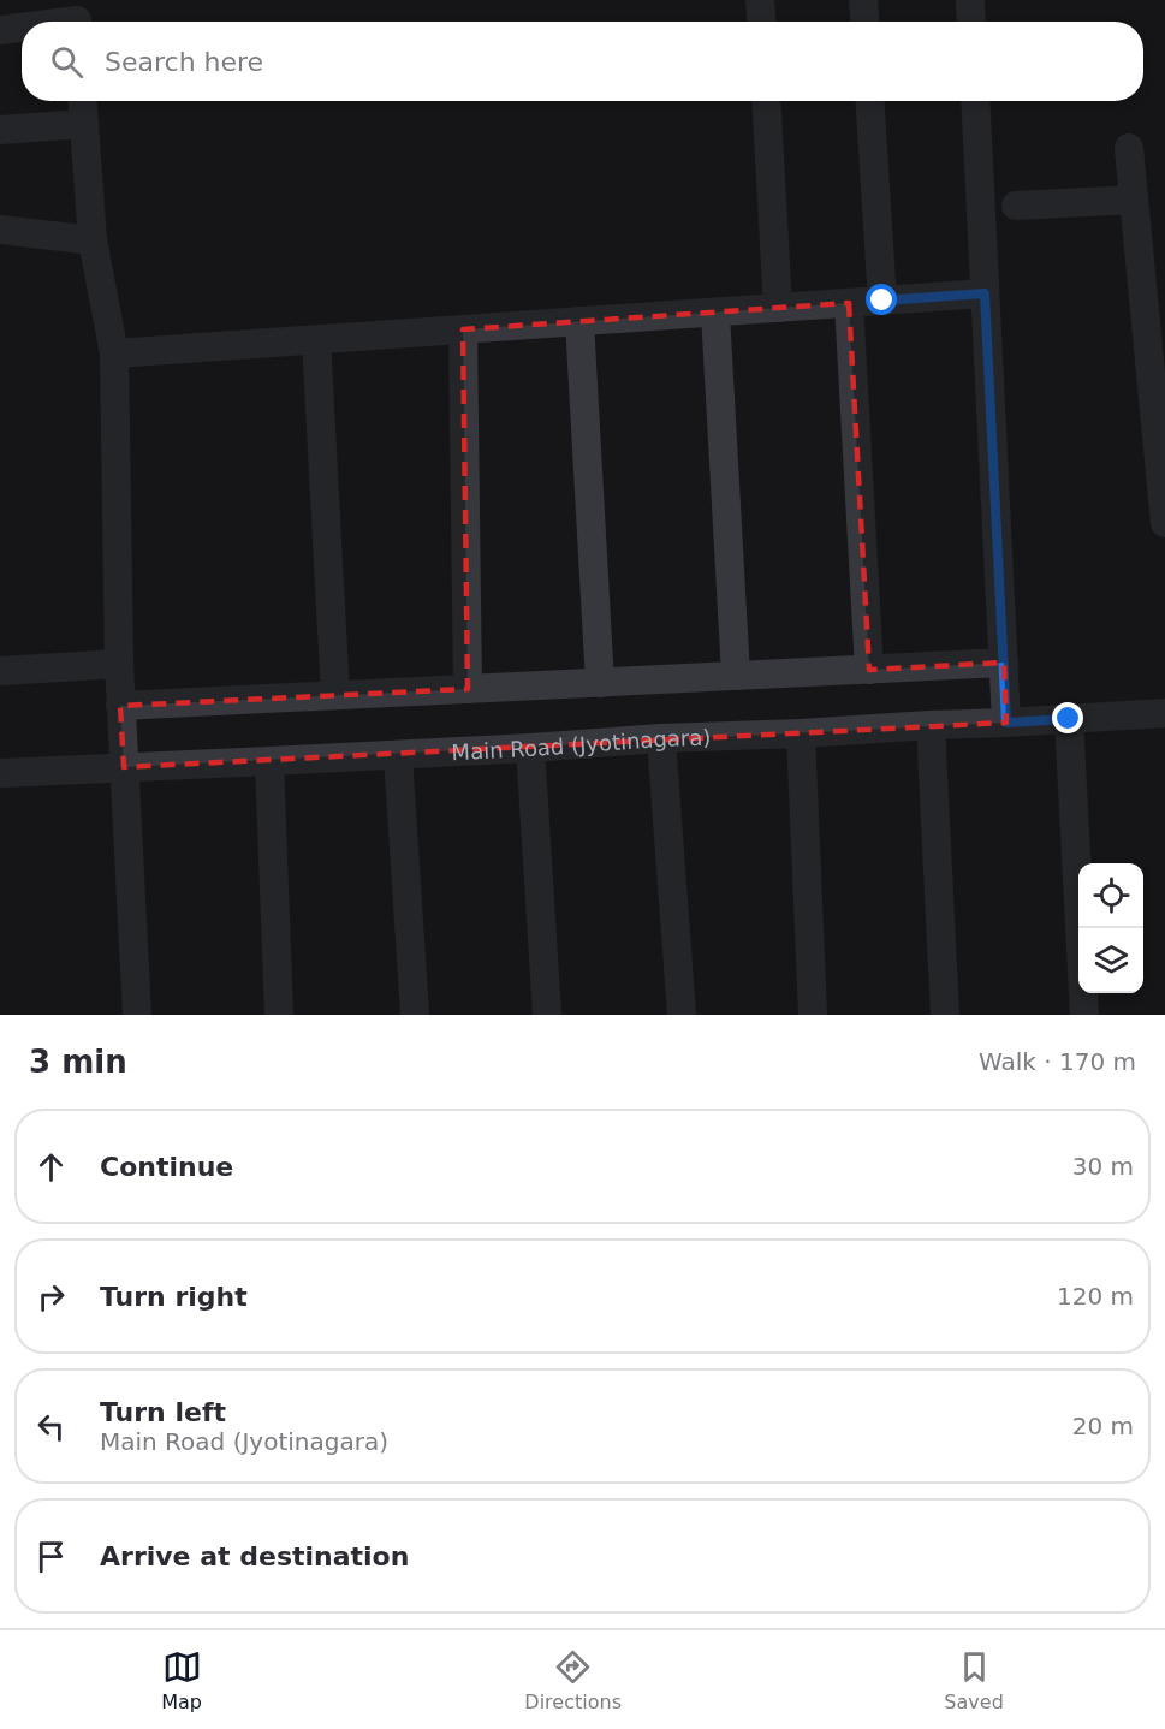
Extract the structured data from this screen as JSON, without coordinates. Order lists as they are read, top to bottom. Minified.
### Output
{"streets":{"street":["Main Road (Jyotinagara)"]},"page":{"search":"Search here","heading":["3 min","Walk · 170 m"],"list":[["Continue","30 m"],["Turn right","120 m"],["Turn left","Main Road (Jyotinagara)","20 m"],"Arrive at destination"],"nav":["Map","Directions","Saved"]}}
